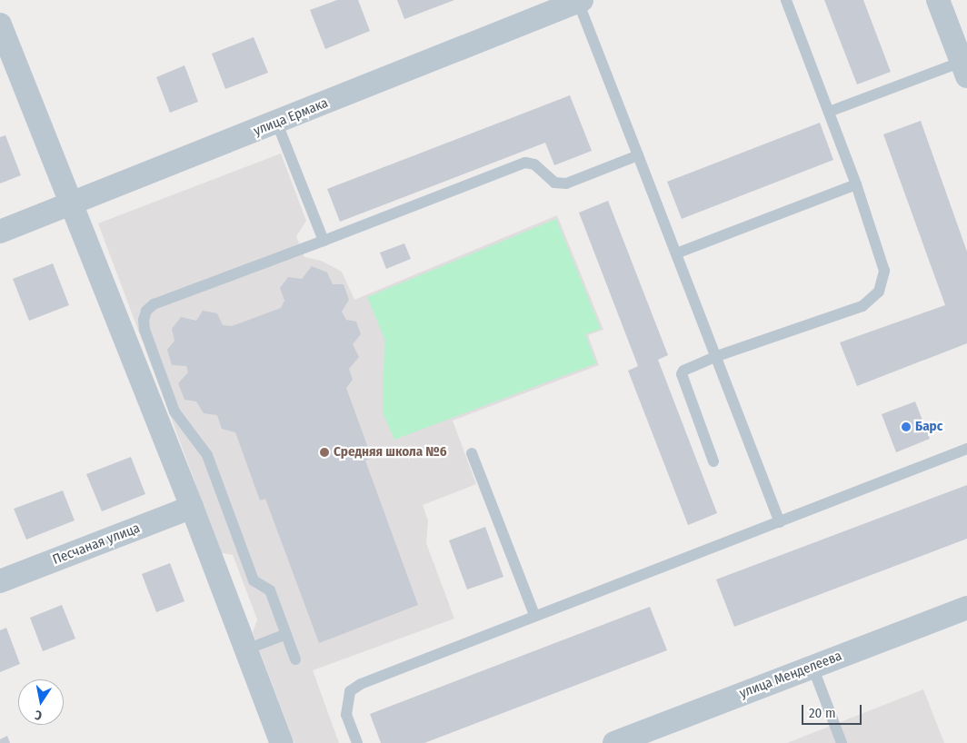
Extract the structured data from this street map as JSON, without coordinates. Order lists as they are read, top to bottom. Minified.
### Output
{"streets":{"street":["улица Ермака","Песчаная улица","улица Менделеева"]},"places":["Барс","Средняя школа №6"],"scale_bar":"20 m","north":"bottom"}
